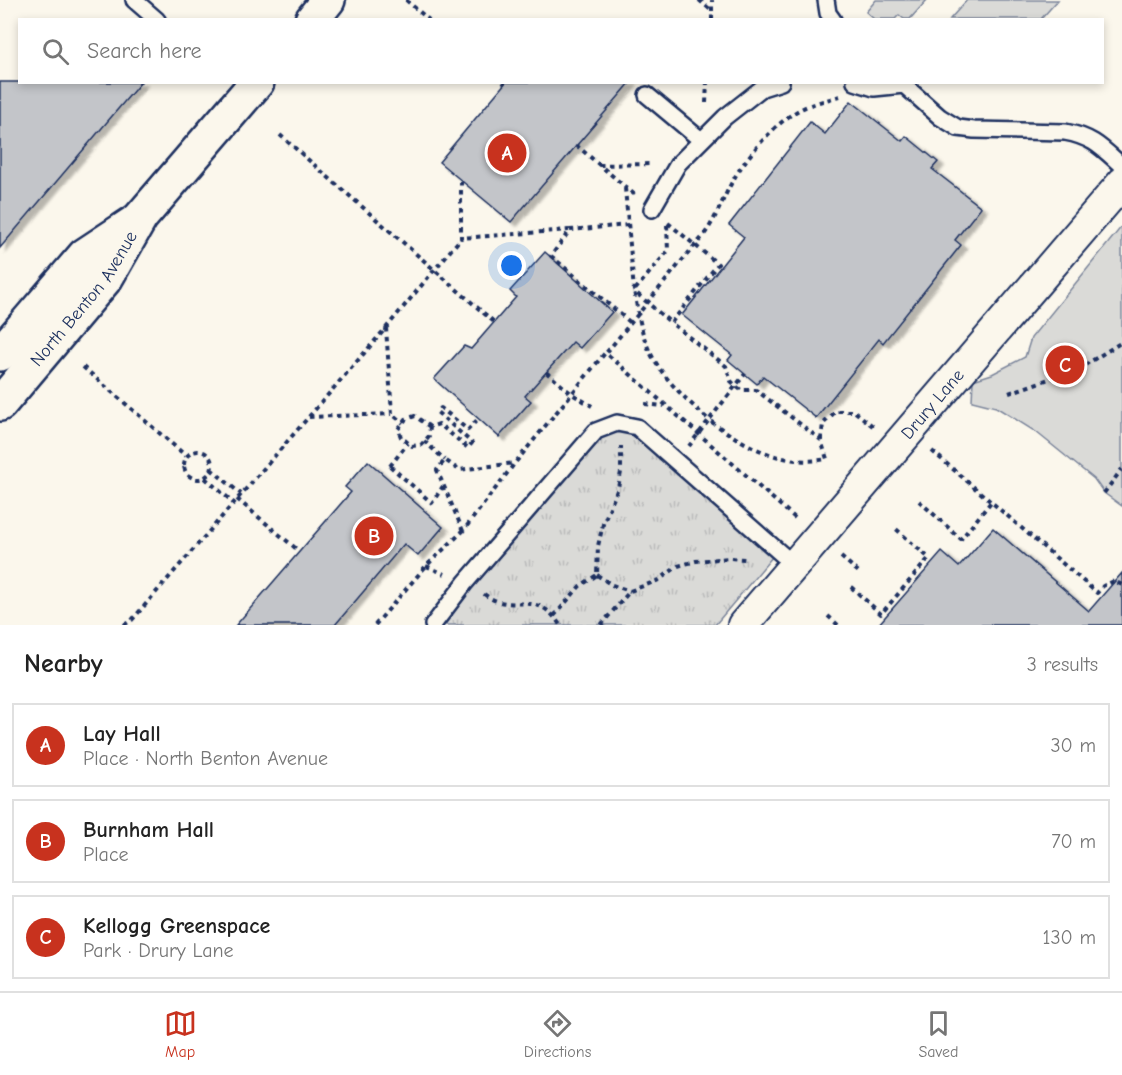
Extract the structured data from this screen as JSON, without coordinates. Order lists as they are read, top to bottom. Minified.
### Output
{"streets":{"main road":["North Benton Avenue"],"street":["Drury Lane"]},"page":{"search":"Search here","pins":["A","C","B"],"heading":["Nearby","3 results"],"list":[{"mark":"A","name":"Lay Hall","note":"Place · North Benton Avenue","value":"30 m"},{"mark":"B","name":"Burnham Hall","note":"Place","value":"70 m"},{"mark":"C","name":"Kellogg Greenspace","note":"Park · Drury Lane","value":"130 m"}],"nav":["Map","Directions","Saved"]}}
